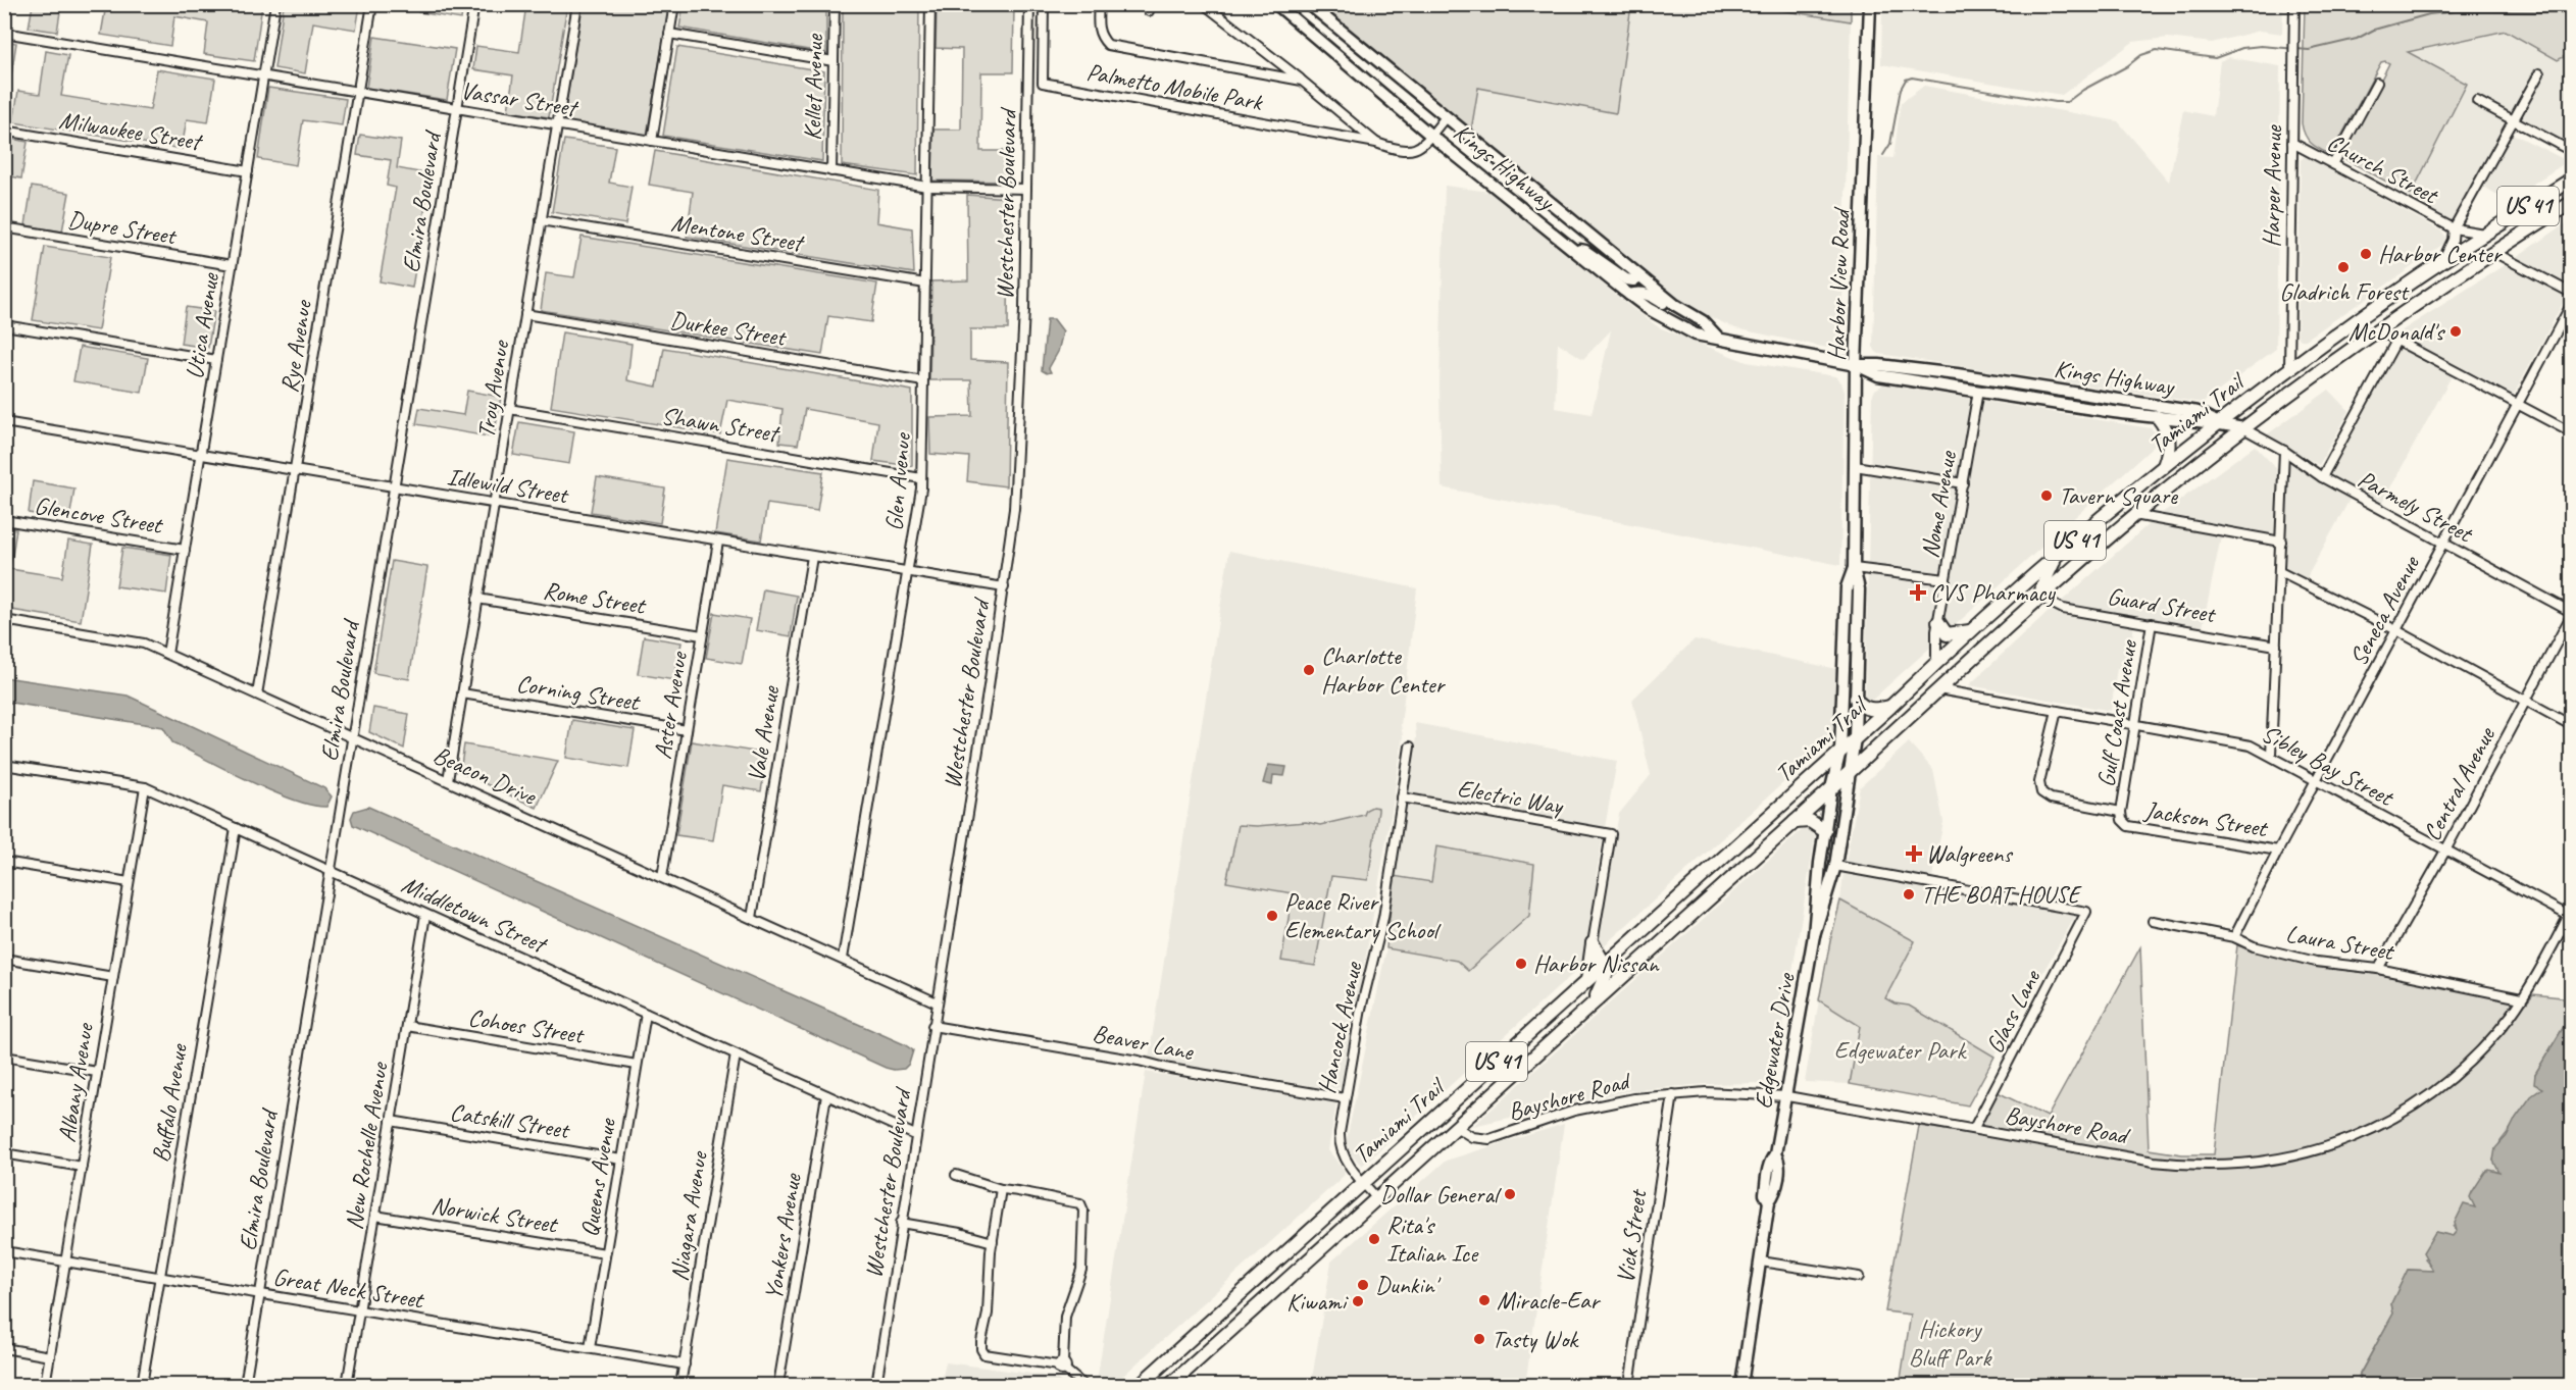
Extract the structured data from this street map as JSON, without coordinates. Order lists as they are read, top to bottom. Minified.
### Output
{"streets":{"main road":["Kings Highway","US 41","Harbor View Road","Tamiami Trail","Edgewater Drive"],"street":["Palmetto Mobile Park","Kellet Avenue","Vassar Street","Milwaukee Street","Church Street","Harper Avenue","Elmira Boulevard","Westchester Boulevard","Dupre Street","Mentone Street","Utica Avenue","Durkee Street","Rye Avenue","Troy Avenue","Shawn Street","Glen Avenue","Idlewild Street","Nome Avenue","Parmely Street","Glencove Street","Rome Street","Guard Street","Seneca Avenue","Corning Street","Aster Avenue","Gulf Coast Avenue","Vale Avenue","Sibley Bay Street","Beacon Drive","Central Avenue","Electric Way","Jackson Street","Middletown Street","Laura Street","Glass Lane","Cohoes Street","Hancock Avenue","Beaver Lane","Albany Avenue","Bayshore Road","Buffalo Avenue","Catskill Street","New Rochelle Avenue","Queens Avenue","Norwick Street","Niagara Avenue","Yonkers Avenue","Vick Street","Great Neck Street"]},"crossings":[["Palmetto Mobile Park","Kings Highway"],["Kellet Avenue","Vassar Street"],["Vassar Street","Elmira Boulevard"],["Vassar Street","Westchester Boulevard"],["Vassar Street","Utica Avenue"],["Vassar Street","Rye Avenue"],["Vassar Street","Troy Avenue"],["Vassar Street","Glen Avenue"],["Milwaukee Street","Utica Avenue"],["Kings Highway","Harbor View Road"],["Kings Highway","Tamiami Trail"],["Kings Highway","Nome Avenue"],["Church Street","Harper Avenue"],["Church Street","Tamiami Trail"],["Harper Avenue","Tamiami Trail"],["Elmira Boulevard","Idlewild Street"],["Elmira Boulevard","Beacon Drive"],["Elmira Boulevard","Middletown Street"],["Elmira Boulevard","Great Neck Street"],["Westchester Boulevard","Idlewild Street"],["Westchester Boulevard","Beacon Drive"],["Westchester Boulevard","Middletown Street"],["Westchester Boulevard","Beaver Lane"],["Dupre Street","Utica Avenue"],["Mentone Street","Troy Avenue"],["Mentone Street","Glen Avenue"],["Harbor View Road","Tamiami Trail"],["Harbor View Road","Edgewater Drive"],["Utica Avenue","Idlewild Street"],["Utica Avenue","Glencove Street"],["Utica Avenue","Beacon Drive"],["Durkee Street","Troy Avenue"],["Durkee Street","Glen Avenue"],["Rye Avenue","Idlewild Street"],["Rye Avenue","Beacon Drive"],["Troy Avenue","Shawn Street"],["Troy Avenue","Idlewild Street"],["Troy Avenue","Rome Street"],["Troy Avenue","Corning Street"],["Troy Avenue","Beacon Drive"],["Tamiami Trail","Nome Avenue"],["Tamiami Trail","Parmely Street"],["Tamiami Trail","Guard Street"],["Tamiami Trail","Sibley Bay Street"],["Tamiami Trail","Hancock Avenue"],["Tamiami Trail","Edgewater Drive"],["Tamiami Trail","Bayshore Road"],["Shawn Street","Glen Avenue"],["Glen Avenue","Idlewild Street"],["Glen Avenue","Beacon Drive"],["Idlewild Street","Aster Avenue"],["Idlewild Street","Vale Avenue"],["Parmely Street","Seneca Avenue"],["Parmely Street","Central Avenue"],["Rome Street","Aster Avenue"],["Guard Street","Gulf Coast Avenue"],["Seneca Avenue","Sibley Bay Street"],["Seneca Avenue","Jackson Street"],["Seneca Avenue","Laura Street"],["Corning Street","Aster Avenue"],["Aster Avenue","Beacon Drive"],["Gulf Coast Avenue","Sibley Bay Street"],["Gulf Coast Avenue","Jackson Street"],["Vale Avenue","Beacon Drive"],["Sibley Bay Street","Central Avenue"],["Sibley Bay Street","Jackson Street"],["Sibley Bay Street","Bayshore Road"],["Central Avenue","Laura Street"],["Electric Way","Hancock Avenue"],["Middletown Street","Albany Avenue"],["Middletown Street","Buffalo Avenue"],["Middletown Street","New Rochelle Avenue"],["Middletown Street","Queens Avenue"],["Middletown Street","Niagara Avenue"],["Middletown Street","Yonkers Avenue"],["Laura Street","Bayshore Road"],["Glass Lane","Edgewater Drive"],["Glass Lane","Bayshore Road"],["Cohoes Street","New Rochelle Avenue"],["Cohoes Street","Queens Avenue"],["Hancock Avenue","Beaver Lane"],["Edgewater Drive","Bayshore Road"],["Albany Avenue","Great Neck Street"],["Bayshore Road","Vick Street"],["Buffalo Avenue","Great Neck Street"],["Catskill Street","New Rochelle Avenue"],["Catskill Street","Queens Avenue"],["New Rochelle Avenue","Norwick Street"],["New Rochelle Avenue","Great Neck Street"],["Queens Avenue","Norwick Street"],["Queens Avenue","Great Neck Street"],["Niagara Avenue","Great Neck Street"]],"parks":["Edgewater Park","Hickory Bluff Park"],"places":{"other":["Harbor Center","Gladrich Forest","McDonald's","Tavern Square","Charlotte Harbor Center","THE BOAT HOUSE","Peace River Elementary School","Harbor Nissan","Dollar General","Rita's Italian Ice","Dunkin'","Miracle-Ear","Kiwami","Tasty Wok"],"health":["CVS Pharmacy","Walgreens"]}}
